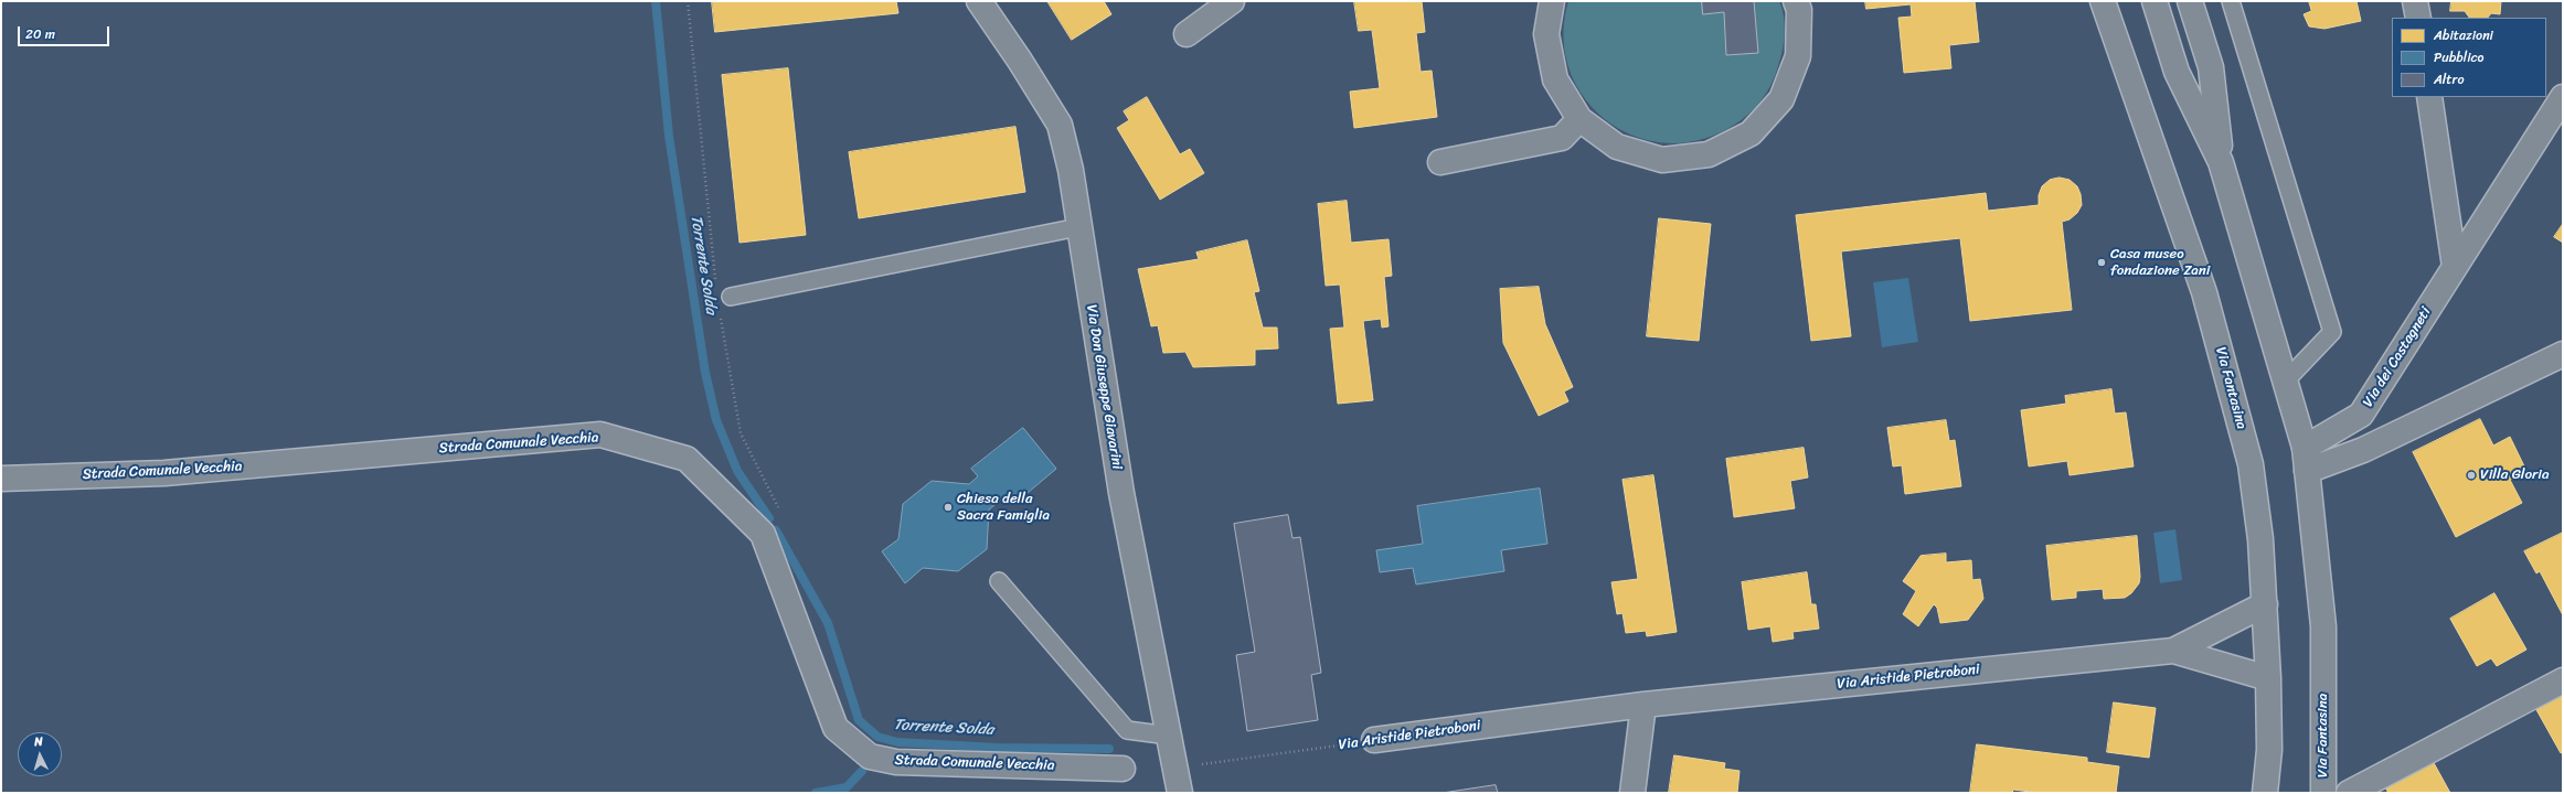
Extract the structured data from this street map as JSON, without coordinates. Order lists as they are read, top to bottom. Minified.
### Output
{"streets":{"street":["Via dei Castagneti","Via Don Giuseppe Giavarini","Via Fantasina","Strada Comunale Vecchia","Via Aristide Pietroboni"]},"crossings":[["Via dei Castagneti","Via Fantasina"],["Via Don Giuseppe Giavarini","Via Aristide Pietroboni"],["Via Fantasina","Via Aristide Pietroboni"]],"water":["Torrente Solda"],"places":["Casa museo fondazione Zani","Villa Gloria","Chiesa della Sacra Famiglia"],"legend":["Abitazioni","Pubblico","Altro"],"scale_bar":"20 m","north":"top"}
